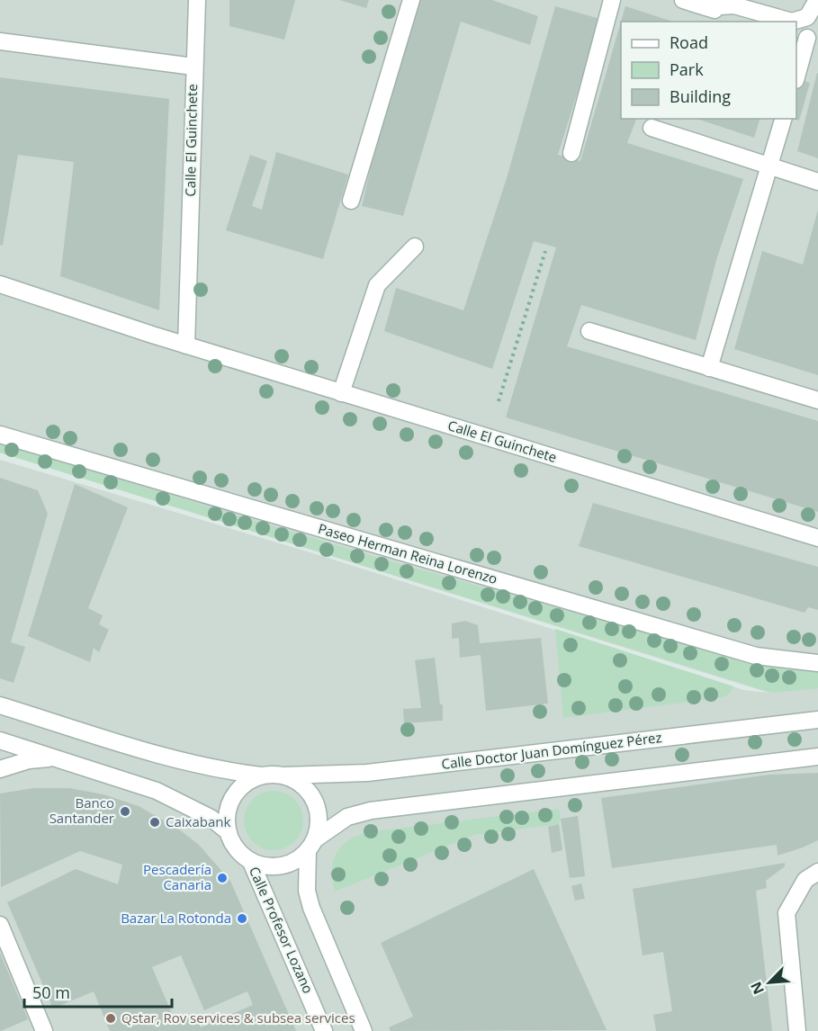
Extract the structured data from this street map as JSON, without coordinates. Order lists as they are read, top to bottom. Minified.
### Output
{"streets":{"street":["Calle El Guinchete","Paseo Herman Reina Lorenzo","Calle Doctor Juan Domínguez Pérez","Calle Profesor Lozano"]},"crossings":[["Calle Doctor Juan Domínguez Pérez","Calle Profesor Lozano"]],"places":["Banco Santander","Caixabank","Pescadería Canaria","Bazar La Rotonda","Qstar, Rov services & subsea services"],"legend":["Road","Park","Building"],"scale_bar":"50 m","north":"bottom left"}
